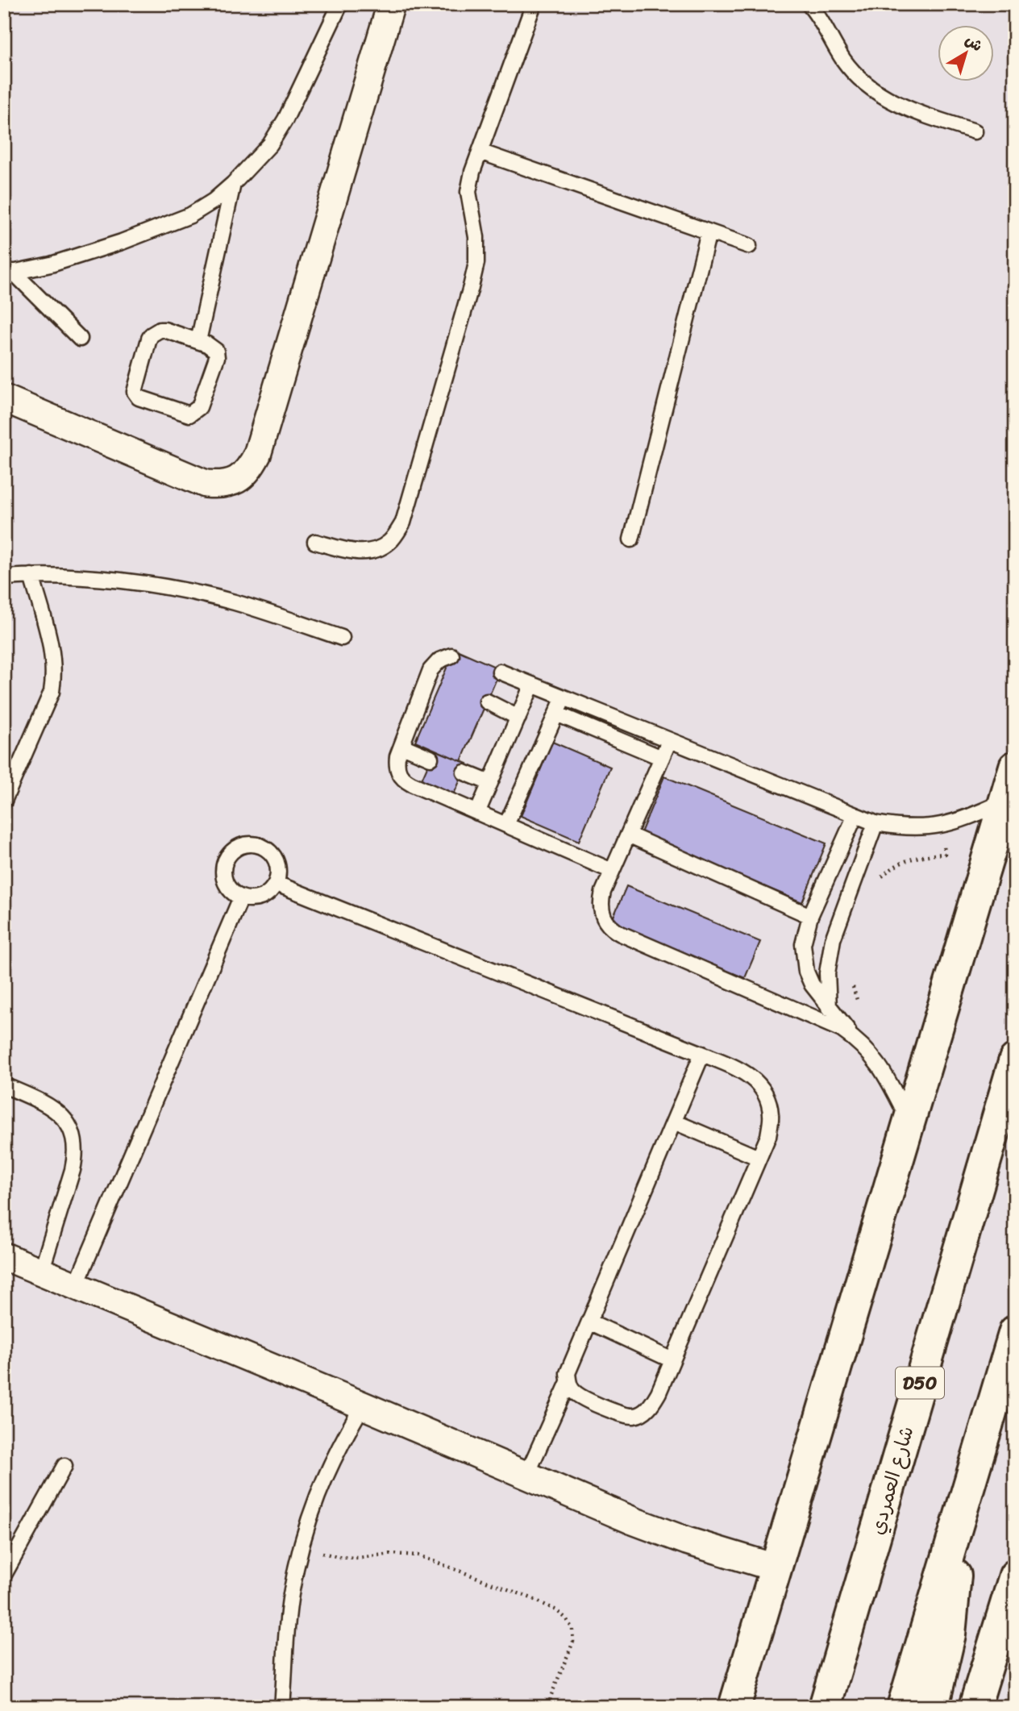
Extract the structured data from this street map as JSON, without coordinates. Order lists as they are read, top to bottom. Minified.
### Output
{"streets":{"main road":["D50","شارع العمردي"]},"north":"top right"}
